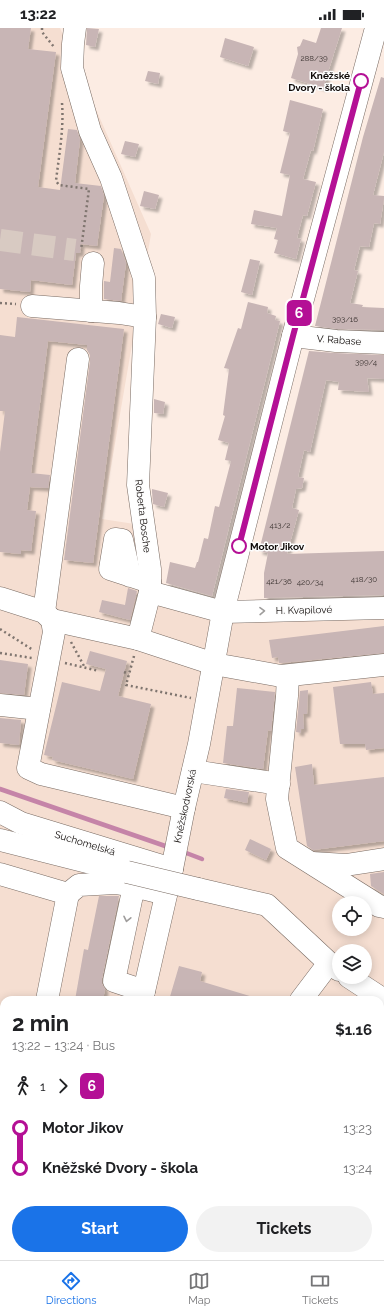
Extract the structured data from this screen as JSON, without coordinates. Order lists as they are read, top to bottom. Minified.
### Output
{"streets":{"street":["V. Rabase","Roberta Bosche","H. Kvapilové","Kněžskodvorská","Suchomelská"]},"crossings":[["V. Rabase","Kněžskodvorská"],["H. Kvapilové","Kněžskodvorská"],["Kněžskodvorská","Suchomelská"]],"places":["Kněžské Dvory - škola","Motor Jikov"],"lines":["bus line 6"],"house_numbers":["288/39","393/16","399/4","413/2","418/30","421/36","420/34"],"page":{"status":"13:22","on_map":"6","heading":["2 min","13:22 – 13:24 · Bus","$1.16"],"legs":["1","6"],"list":[{"name":"Motor Jikov","value":"13:23"},{"name":"Kněžské Dvory - škola","value":"13:24"}],"buttons":["Start","Tickets"],"tabs":["Directions","Map","Tickets"]}}
